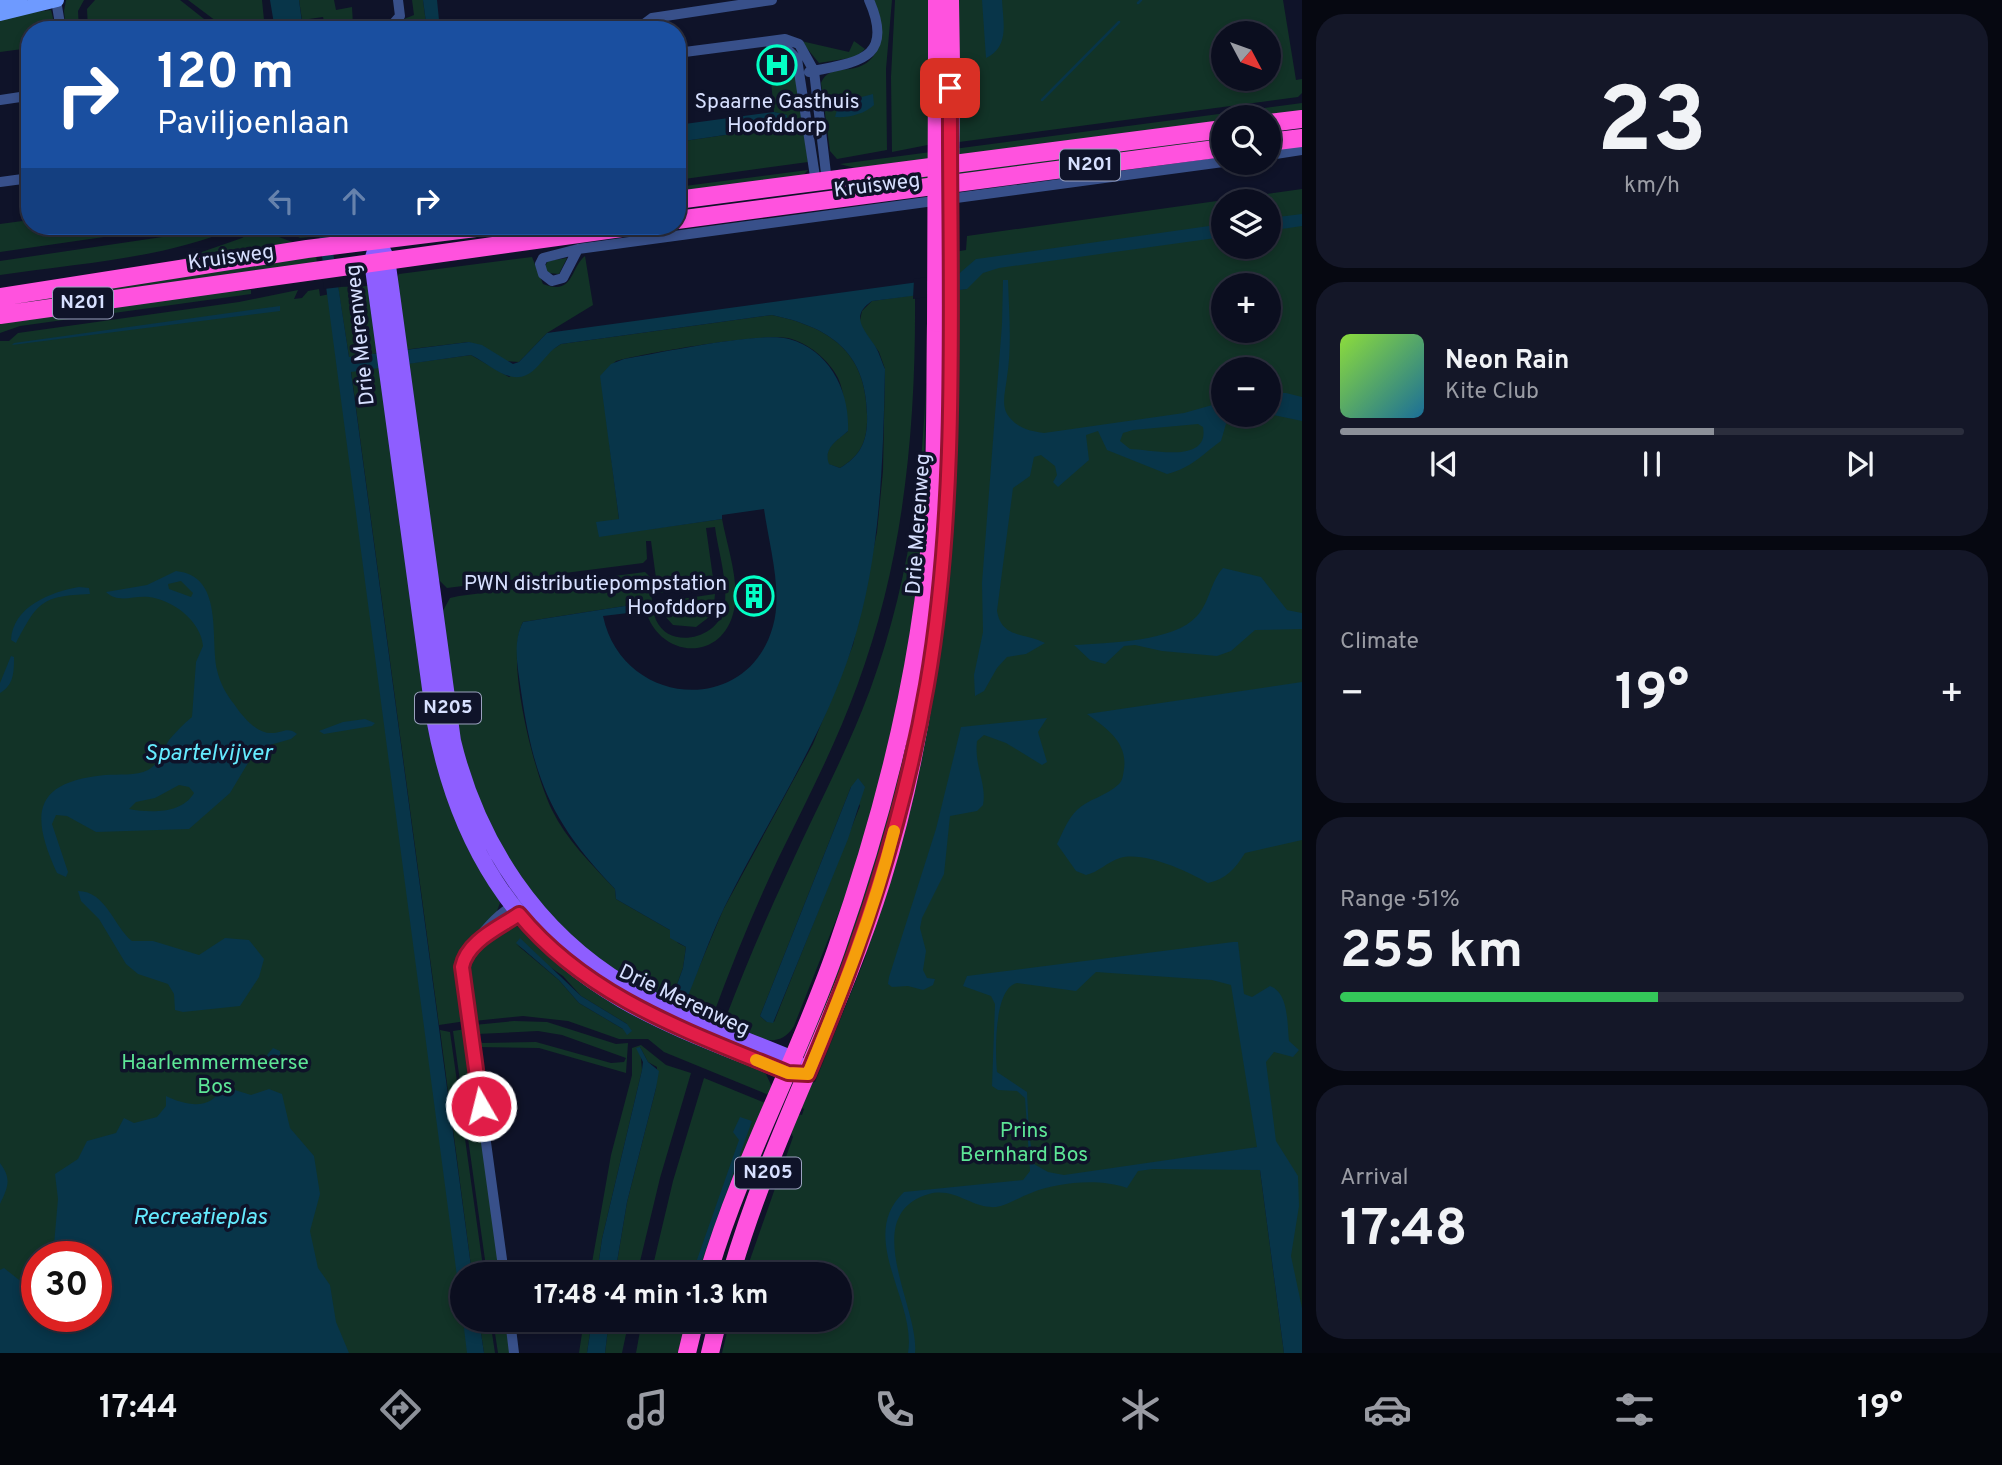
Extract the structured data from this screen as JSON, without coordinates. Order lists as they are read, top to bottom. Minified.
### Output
{"streets":{"highway":["N201","Kruisweg","Drie Merenweg","N205"]},"crossings":[["Kruisweg","Drie Merenweg"]],"water":["Spartelvijver","Recreatieplas"],"parks":["Haarlemmermeerse Bos","Prins Bernhard Bos"],"places":{"hospital":["Spaarne Gasthuis Hoofddorp"],"building":["PWN distributiepompstation Hoofddorp"]},"north":"bottom right","page":{"tile":[["23","km/h"],"Climate",["Range · 51%","255 km"],["Arrival","17:48"]],"map_buttons":["+","−"],"turn":["120 m","Paviljoenlaan"],"song":["Neon Rain","Kite Club"],"heat":["−","19°","+"],"limit":"30","trip":"17:48 · 4 min · 1.3 km","tabs":["17:44","19°"]}}
